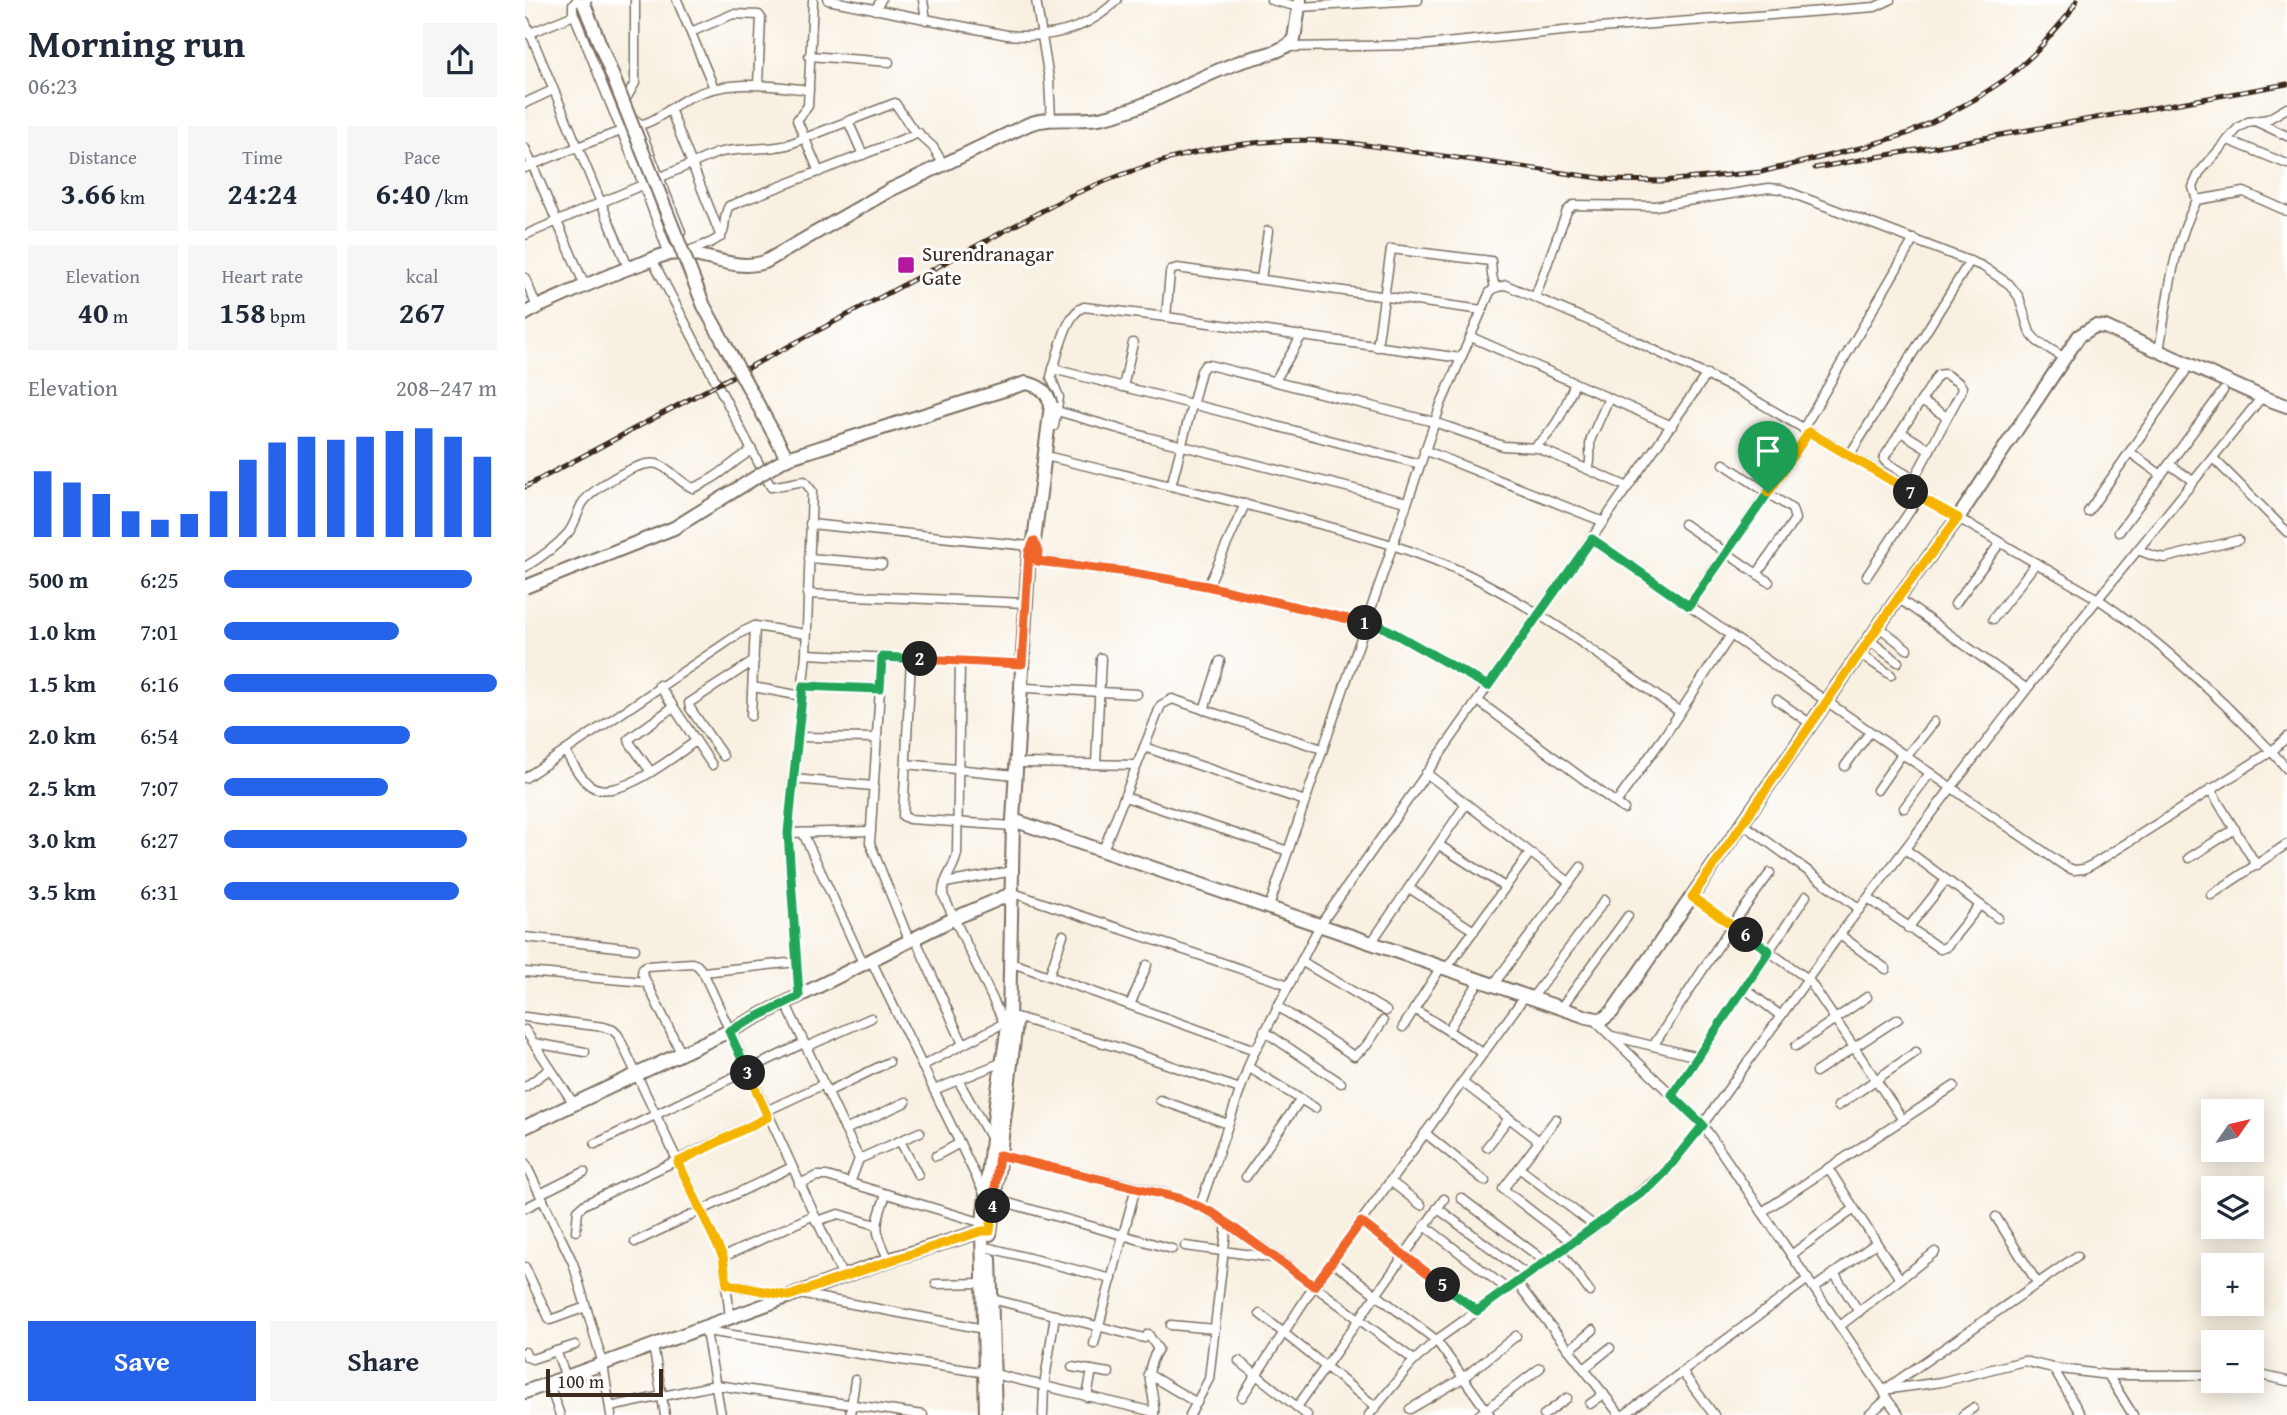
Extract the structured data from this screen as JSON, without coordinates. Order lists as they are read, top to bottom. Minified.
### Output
{"places":{"transit":["Surendranagar Gate"]},"scale_bar":"100 m","north":"top right","page":{"heading":["Morning run","06:23"],"stats":[["Distance","3.66 km"],["Time","24:24"],["Pace","6:40 /km"],["Elevation","40 m"],["Heart rate","158 bpm"],["kcal","267"]],"chart":["Elevation","208–247 m"],"pins":["7","1","2","6","3","4","5"],"list":[{"name":"500 m","note":"6:25"},{"name":"1.0 km","note":"7:01"},{"name":"1.5 km","note":"6:16"},{"name":"2.0 km","note":"6:54"},{"name":"2.5 km","note":"7:07"},{"name":"3.0 km","note":"6:27"},{"name":"3.5 km","note":"6:31"}],"map_buttons":["+","−"],"buttons":["Save","Share"],"scale":"100 m"}}
